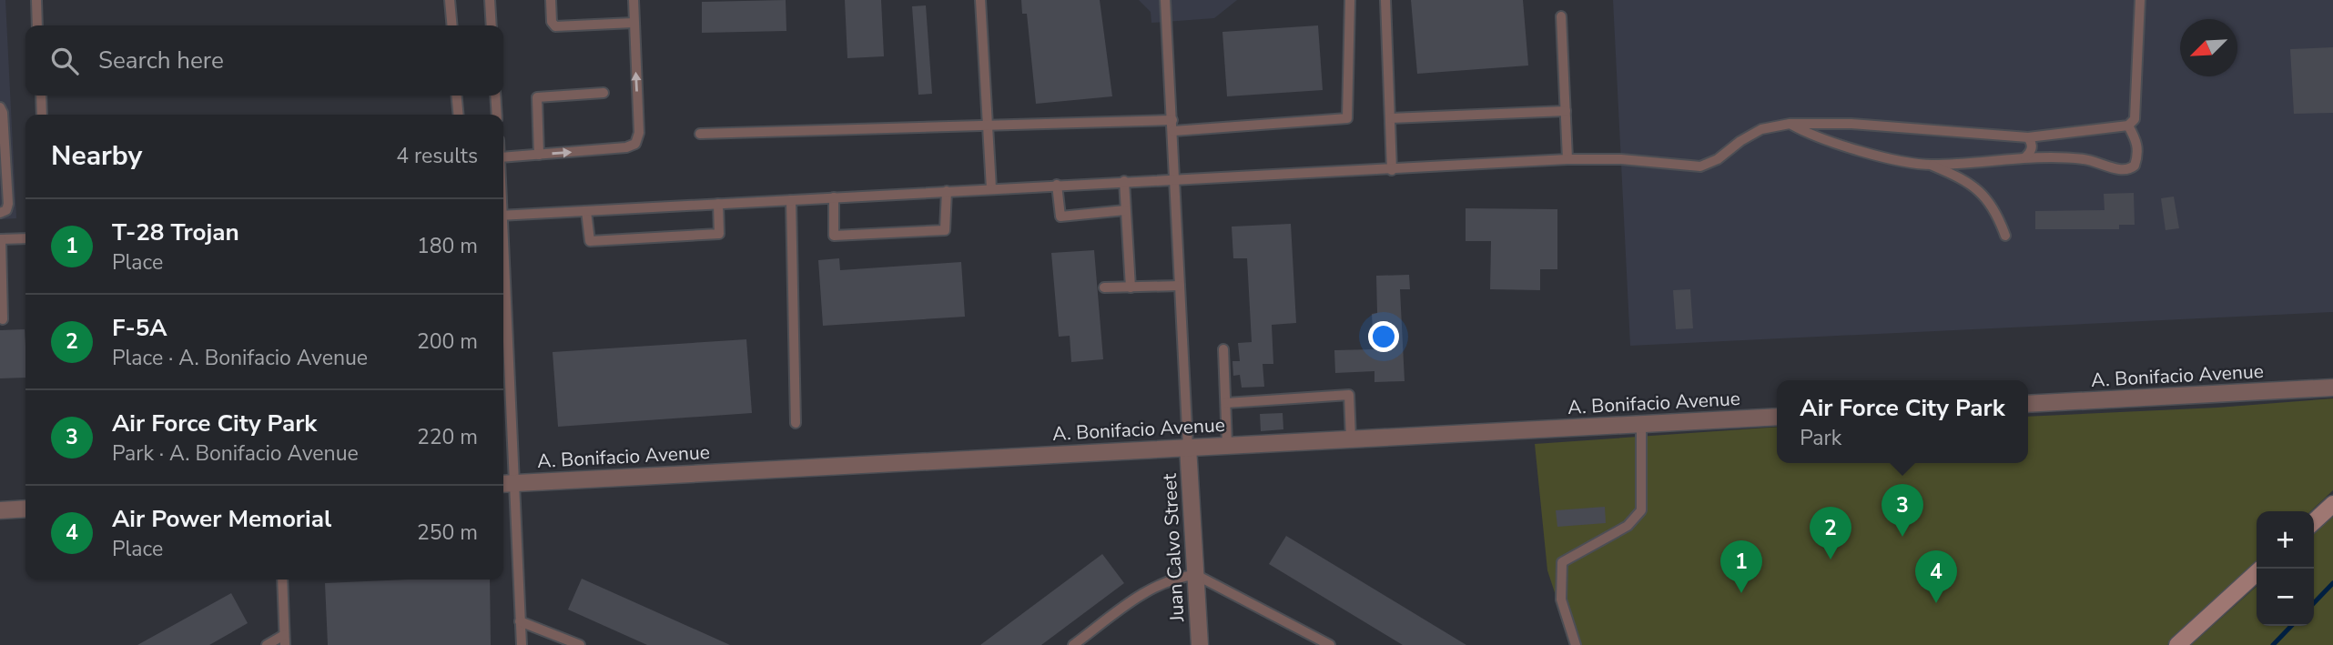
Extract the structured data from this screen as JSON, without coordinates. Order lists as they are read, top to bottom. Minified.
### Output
{"streets":{"street":["A. Bonifacio Avenue","Juan Calvo Street"]},"crossings":[["A. Bonifacio Avenue","Juan Calvo Street"]],"north":"bottom left","page":{"search":"Search here","heading":["Nearby","4 results"],"list":[{"mark":"1","name":"T-28 Trojan","note":"Place","value":"180 m"},{"mark":"2","name":"F-5A","note":"Place · A. Bonifacio Avenue","value":"200 m"},{"mark":"3","name":"Air Force City Park","note":"Park · A. Bonifacio Avenue","value":"220 m"},{"mark":"4","name":"Air Power Memorial","note":"Place","value":"250 m"}],"popup":["Air Force City Park","Park"],"pins":["3","2","1","4"],"map_buttons":["+","−"]}}
